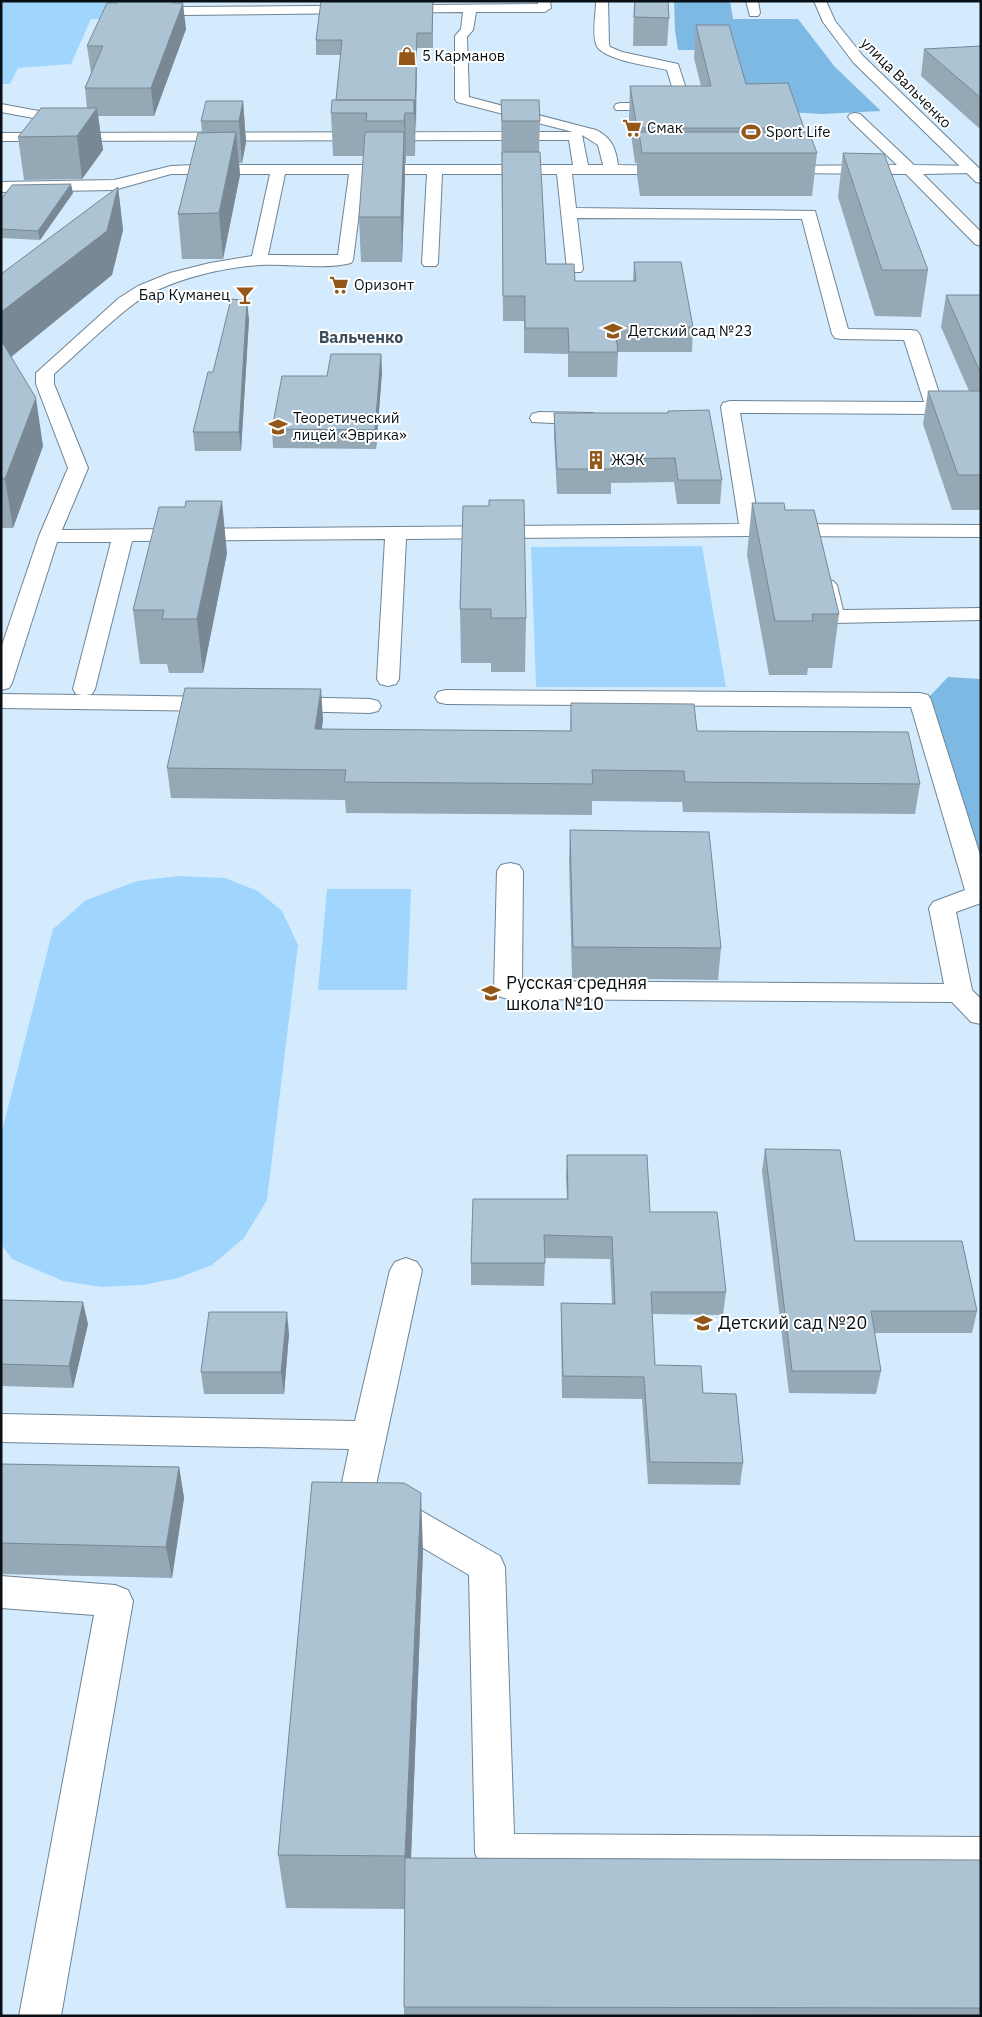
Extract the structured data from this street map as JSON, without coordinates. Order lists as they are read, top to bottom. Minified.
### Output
{"streets":{"street":["улица Вальченко"]},"districts":["Вальченко"],"places":{"shop":["5 Карманов"],"supermarket":["Смак","Оризонт"],"sports":["Sport Life"],"bar":["Бар Куманец"],"school or university":["Детский сад №23","Теоретический лицей «Эврика»","Русская средняя школа №10","Детский сад №20"],"building":["ЖЭК"]}}
